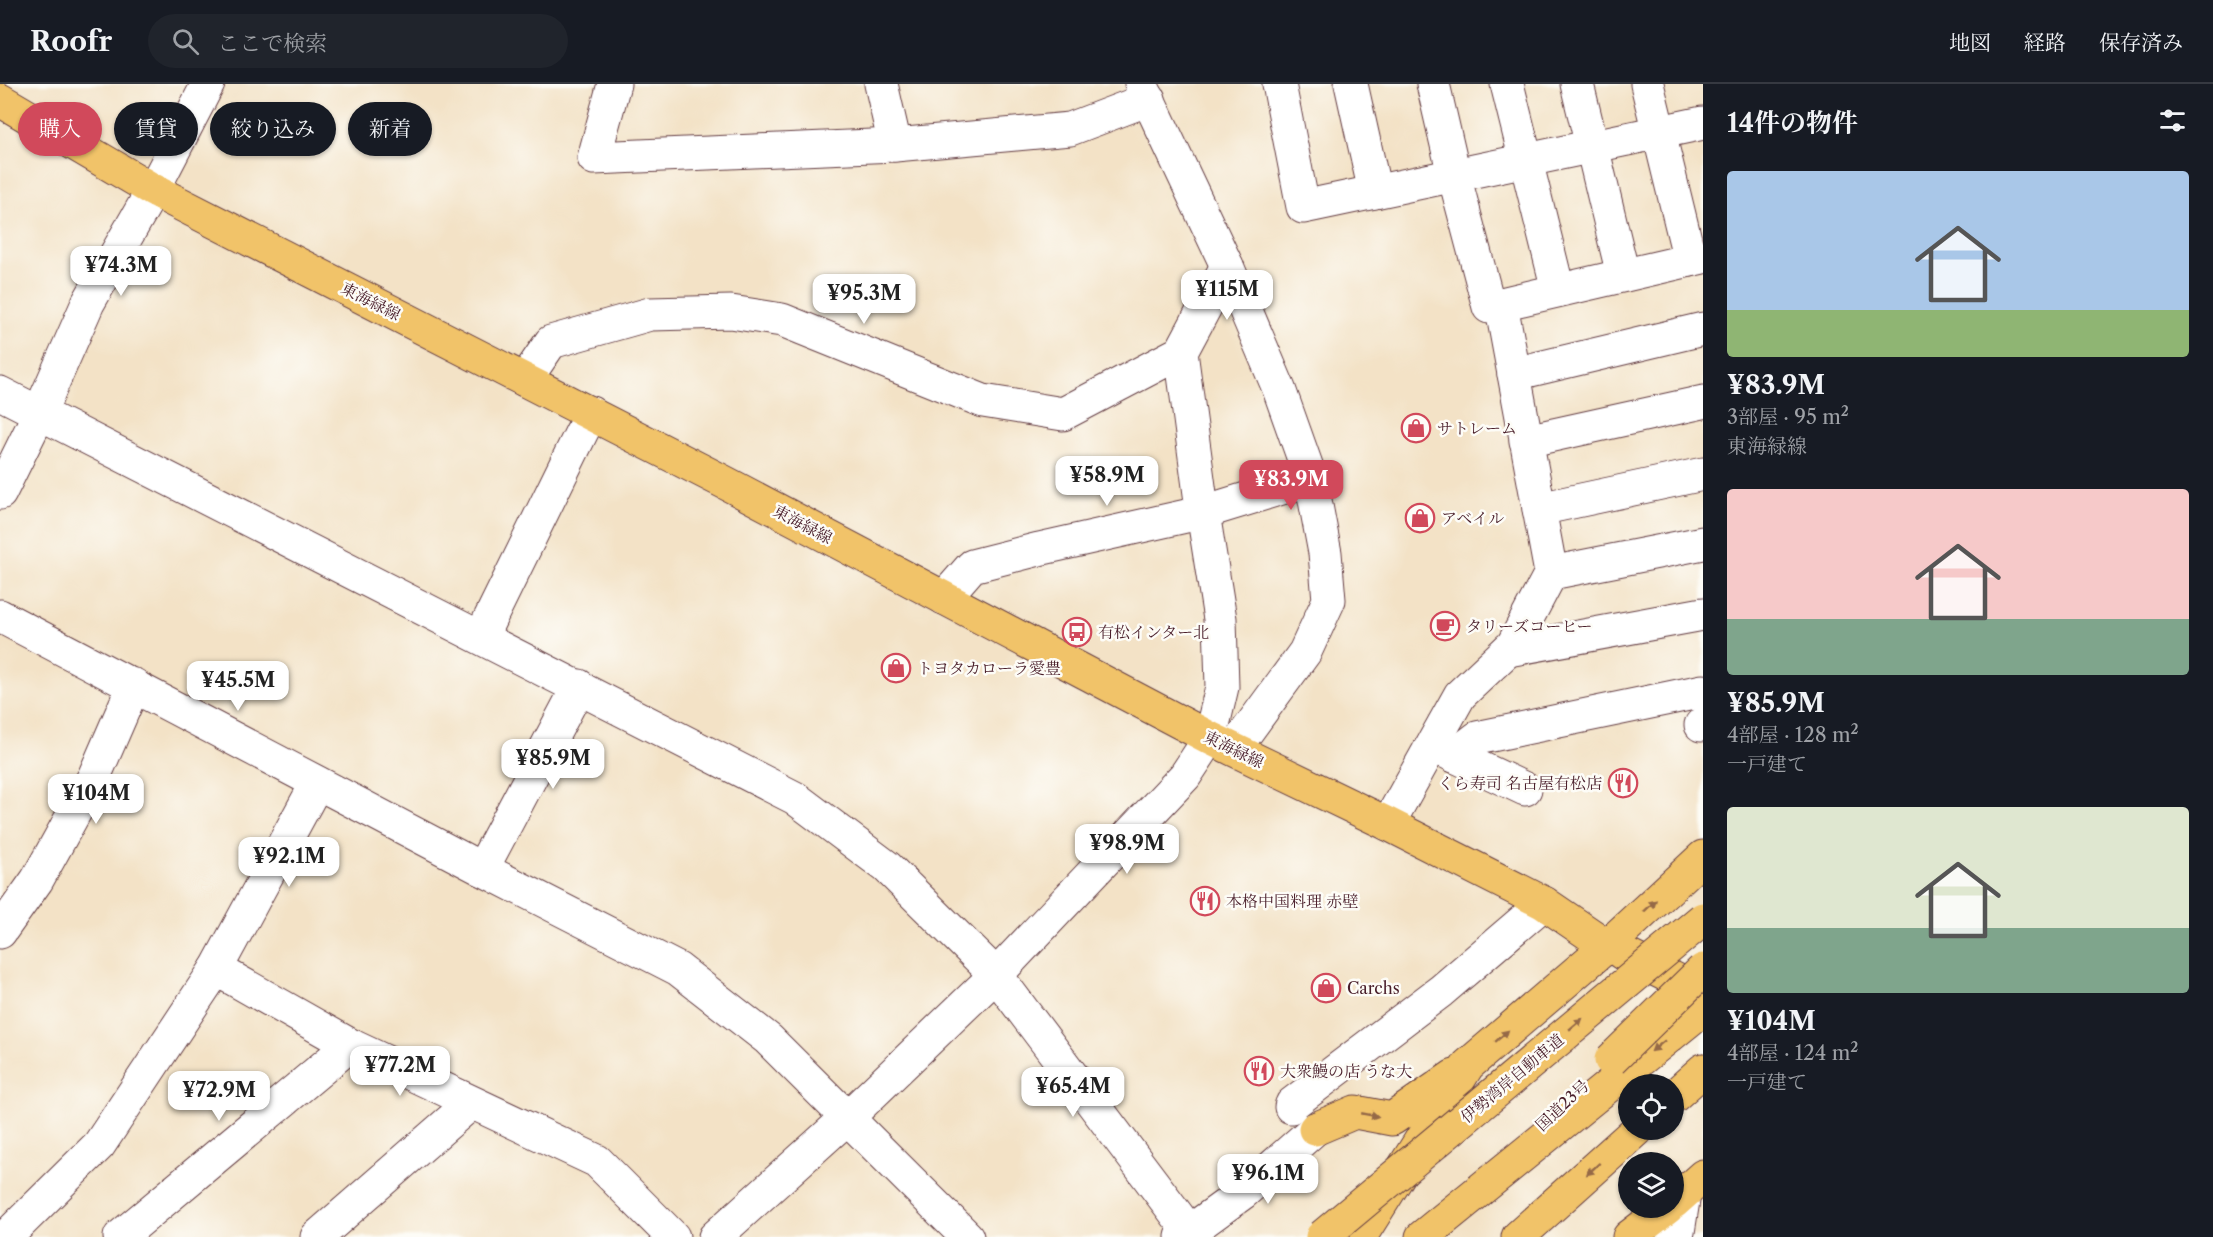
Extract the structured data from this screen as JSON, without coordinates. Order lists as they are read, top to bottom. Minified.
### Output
{"streets":{"main road":["東海緑線","伊勢湾岸自動車道","国道23号"]},"places":{"shop":["サトレーム","アベイル","トヨタカローラ愛豊","Carchs"],"cafe":["タリーズコーヒー"],"bus stop":["有松インター北"],"restaurant":["くら寿司 名古屋有松店","本格中国料理 赤壁","大衆鰻の店 うな大"]},"page":{"header":"Roofr","search":"ここで検索","nav":["地図","経路","保存済み"],"heading":"14件の物件","chip":["購入","賃貸","絞り込み","新着"],"list":[{"name":"¥83.9M","note":"3部屋 · 95 m² · 東海緑線"},{"name":"¥85.9M","note":"4部屋 · 128 m² · 一戸建て"},{"name":"¥104M","note":"4部屋 · 124 m² · 一戸建て"}],"price":["¥74.3M","¥115M","¥95.3M","¥58.9M","¥83.9M","¥45.5M","¥85.9M","¥104M","¥98.9M","¥92.1M","¥77.2M","¥65.4M","¥72.9M","¥96.1M"]}}
